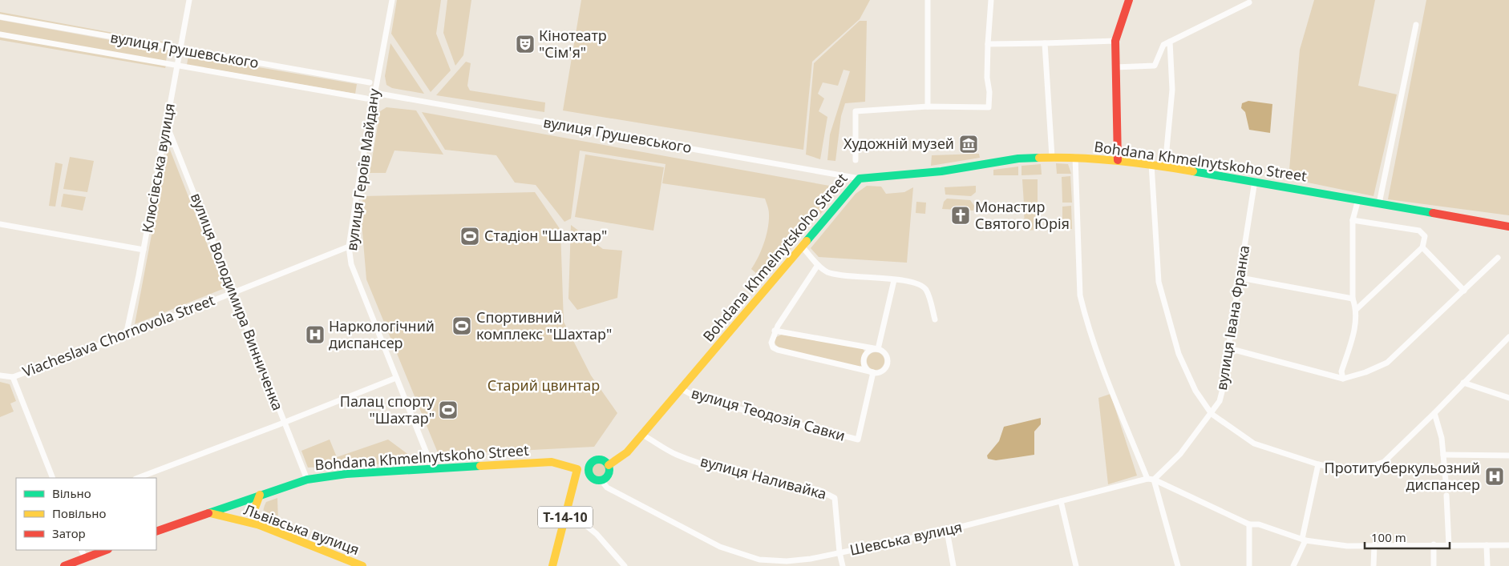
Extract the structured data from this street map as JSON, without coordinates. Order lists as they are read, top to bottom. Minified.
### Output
{"streets":{"main road":["Bohdana Khmelnytskoho Street","Т-14-10","Львівська вулиця"],"street":["вулиця Грушевського","Клюсівська вулиця","вулиця Героїв Майдану","вулиця Володимира Винниченка","вулиця Івана Франка","Viacheslava Chornovola Street","вулиця Теодозія Савки","вулиця Наливайка","Шевська вулиця"]},"crossings":[["вулиця Грушевського","Bohdana Khmelnytskoho Street"],["вулиця Грушевського","Клюсівська вулиця"],["вулиця Грушевського","вулиця Героїв Майдану"],["Bohdana Khmelnytskoho Street","вулиця Героїв Майдану"],["Bohdana Khmelnytskoho Street","вулиця Володимира Винниченка"],["Bohdana Khmelnytskoho Street","вулиця Івана Франка"],["Bohdana Khmelnytskoho Street","вулиця Теодозія Савки"],["Bohdana Khmelnytskoho Street","вулиця Наливайка"],["Bohdana Khmelnytskoho Street","Т-14-10"],["Bohdana Khmelnytskoho Street","Львівська вулиця"],["Bohdana Khmelnytskoho Street","Шевська вулиця"],["Клюсівська вулиця","вулиця Володимира Винниченка"],["Клюсівська вулиця","Viacheslava Chornovola Street"],["вулиця Героїв Майдану","Viacheslava Chornovola Street"],["вулиця Володимира Винниченка","Viacheslava Chornovola Street"],["вулиця Івана Франка","Шевська вулиця"],["вулиця Наливайка","Шевська вулиця"]],"parks":["Старий цвинтар"],"places":{"theatre":["Кінотеатр \"Сім'я\""],"museum":["Художній музей"],"church":["Монастир Святого Юрія"],"sports":["Стадіон \"Шахтар\"","Спортивний комплекс \"Шахтар\"","Палац спорту \"Шахтар\""],"hospital":["Наркологічний диспансер","Протитуберкульозний диспансер"]},"legend":["Вільно","Повільно","Затор"],"scale_bar":"100 m"}
